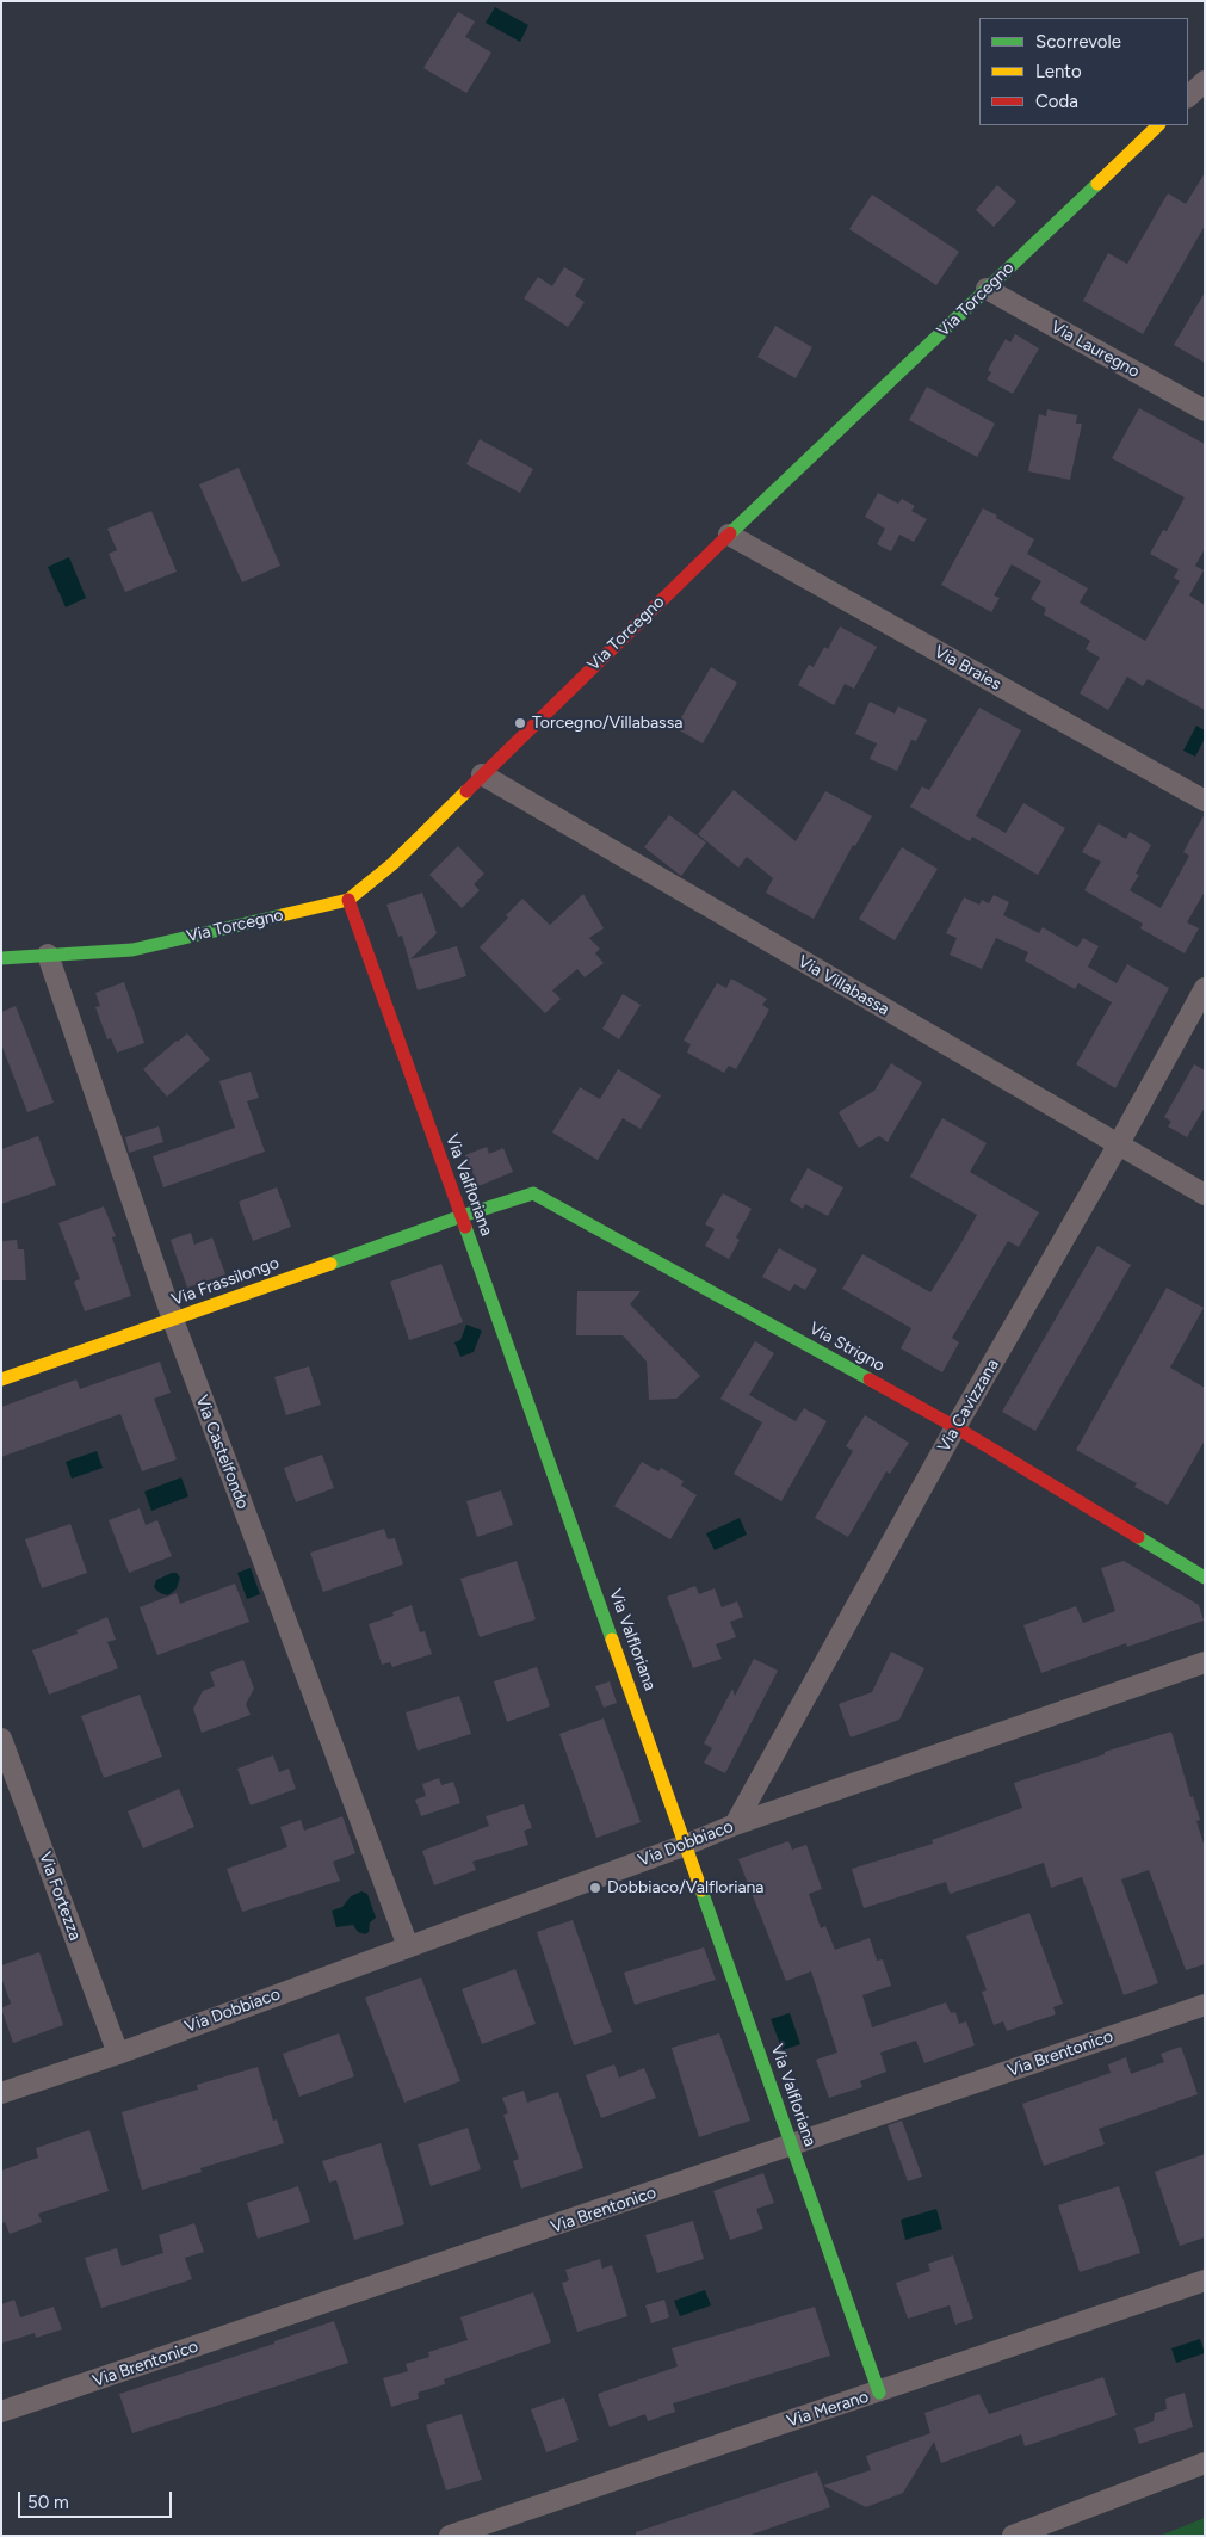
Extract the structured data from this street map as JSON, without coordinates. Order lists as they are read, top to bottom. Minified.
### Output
{"streets":{"street":["Via Torcegno","Via Lauregno","Via Braies","Via Villabassa","Via Valfloriana","Via Frassilongo","Via Strigno","Via Cavizzana","Via Castelfondo","Via Dobbiaco","Via Fortezza","Via Brentonico","Via Merano"]},"crossings":[["Via Torcegno","Via Lauregno"],["Via Torcegno","Via Braies"],["Via Torcegno","Via Villabassa"],["Via Torcegno","Via Valfloriana"],["Via Torcegno","Via Castelfondo"],["Via Villabassa","Via Cavizzana"],["Via Valfloriana","Via Frassilongo"],["Via Valfloriana","Via Strigno"],["Via Valfloriana","Via Dobbiaco"],["Via Valfloriana","Via Brentonico"],["Via Valfloriana","Via Merano"],["Via Frassilongo","Via Strigno"],["Via Frassilongo","Via Castelfondo"],["Via Strigno","Via Cavizzana"],["Via Cavizzana","Via Dobbiaco"],["Via Castelfondo","Via Dobbiaco"],["Via Dobbiaco","Via Fortezza"]],"places":["Torcegno/Villabassa","Dobbiaco/Valfloriana"],"legend":["Scorrevole","Lento","Coda"],"scale_bar":"50 m"}
